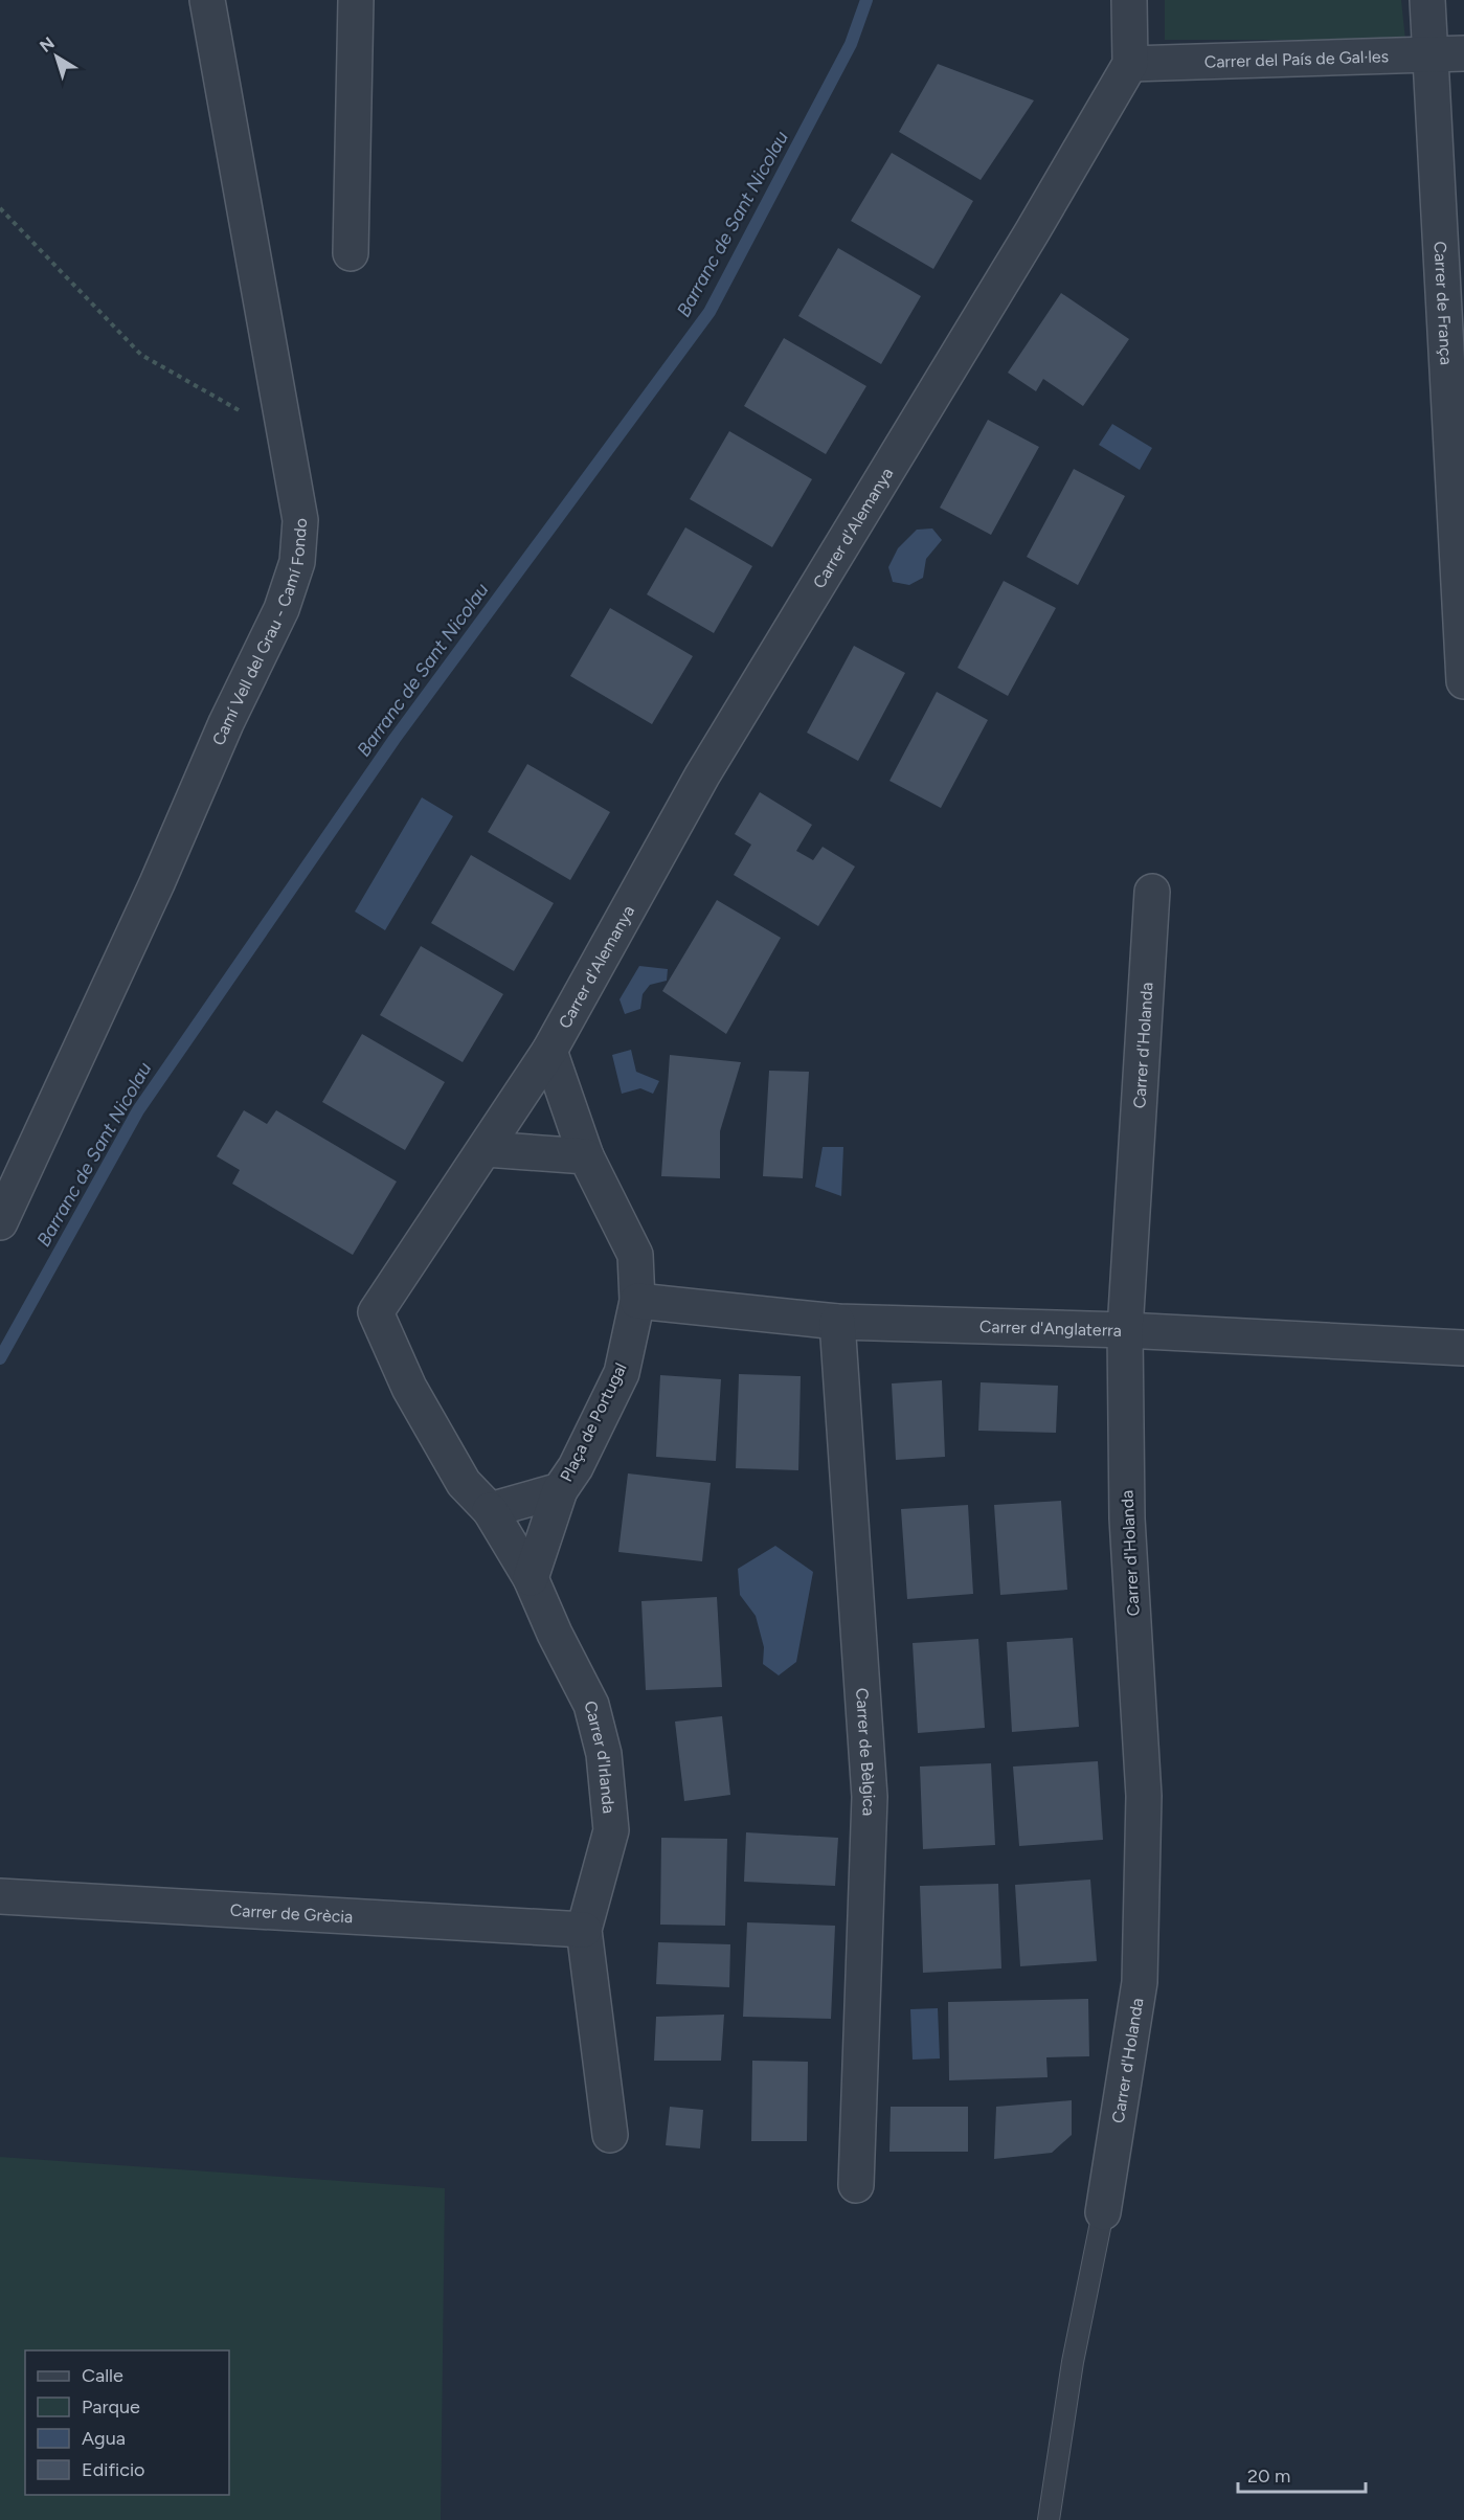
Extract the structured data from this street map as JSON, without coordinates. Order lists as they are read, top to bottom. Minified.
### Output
{"streets":{"street":["Carrer del País de Gal·les","Carrer de França","Carrer d'Alemanya","Camí Vell del Grau - Camí Fondo","Carrer d'Holanda","Carrer d'Anglaterra","Plaça de Portugal","Carrer de Bèlgica","Carrer d'Irlanda","Carrer de Grècia"]},"crossings":[["Carrer del País de Gal·les","Carrer de França"],["Carrer del País de Gal·les","Carrer d'Alemanya"],["Carrer d'Holanda","Carrer d'Anglaterra"],["Carrer d'Anglaterra","Plaça de Portugal"],["Carrer d'Anglaterra","Carrer de Bèlgica"],["Plaça de Portugal","Carrer d'Irlanda"],["Carrer d'Irlanda","Carrer de Grècia"]],"water":["Barranc de Sant Nicolau"],"legend":["Calle","Parque","Agua","Edificio"],"scale_bar":"20 m","north":"top left"}
